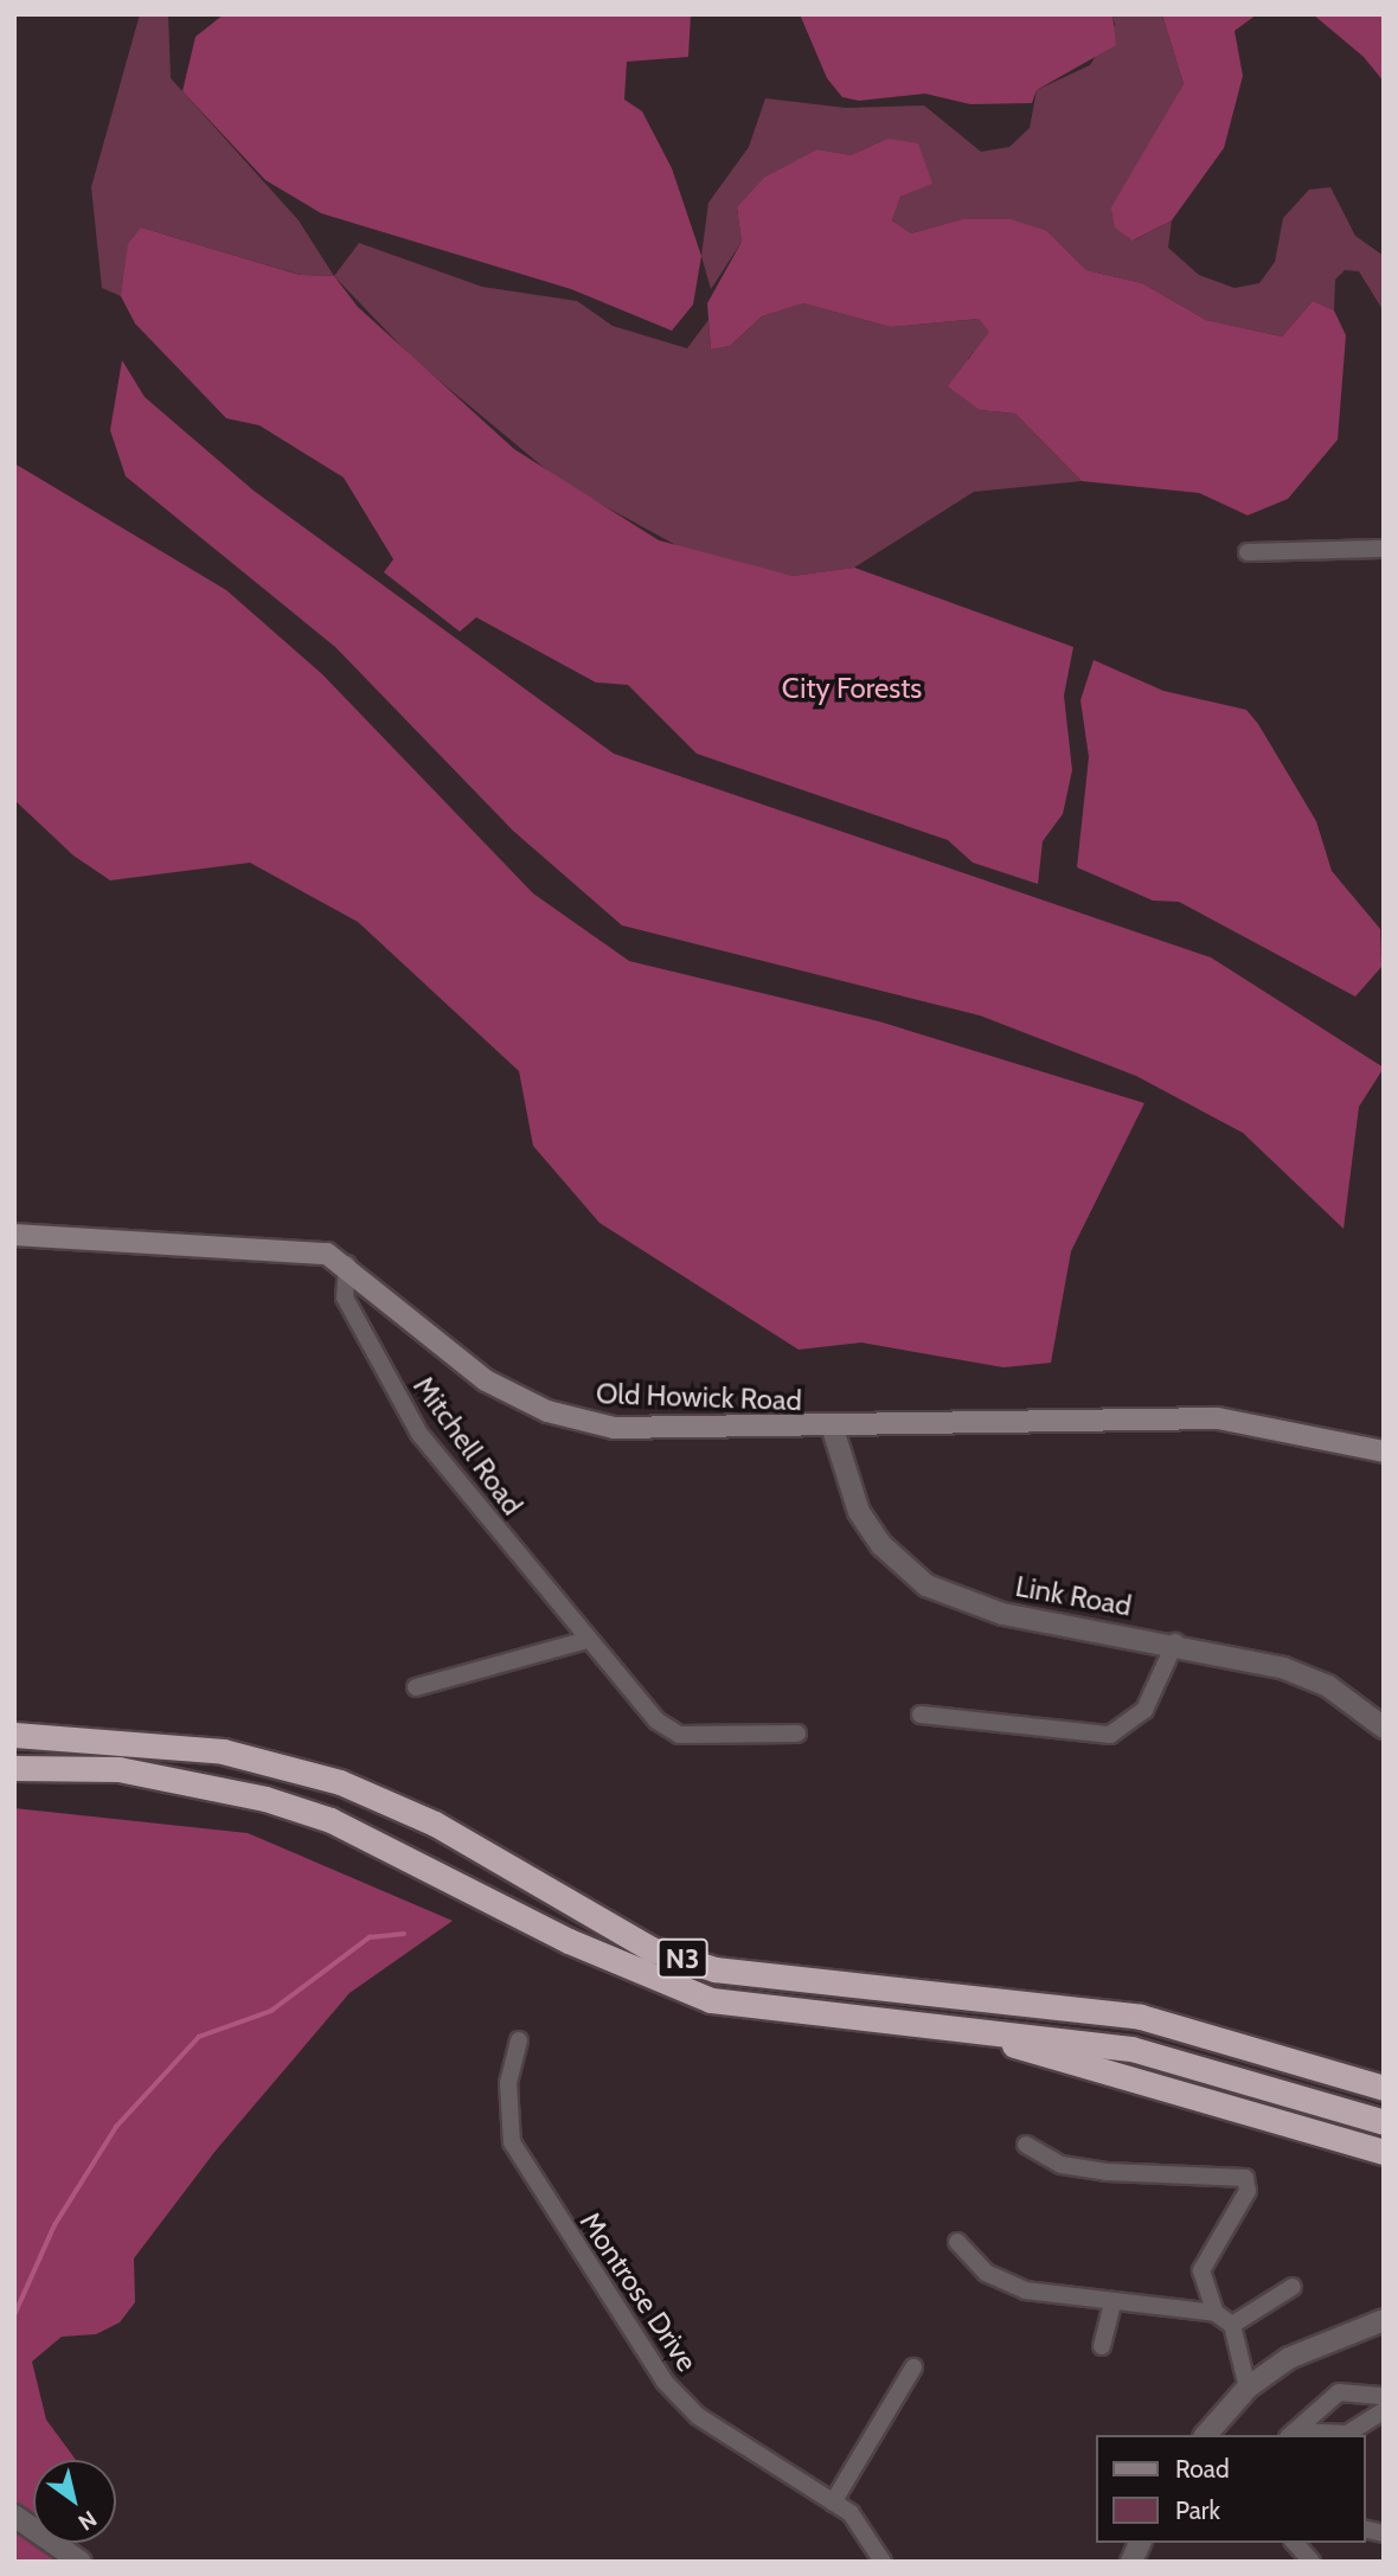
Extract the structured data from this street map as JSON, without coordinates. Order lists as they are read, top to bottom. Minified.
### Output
{"streets":{"highway":["N3"],"main road":["Old Howick Road"],"street":["Mitchell Road","Link Road","Montrose Drive"]},"crossings":[["Old Howick Road","Mitchell Road"],["Old Howick Road","Link Road"]],"parks":["City Forests"],"legend":["Road","Park"],"north":"bottom right"}
